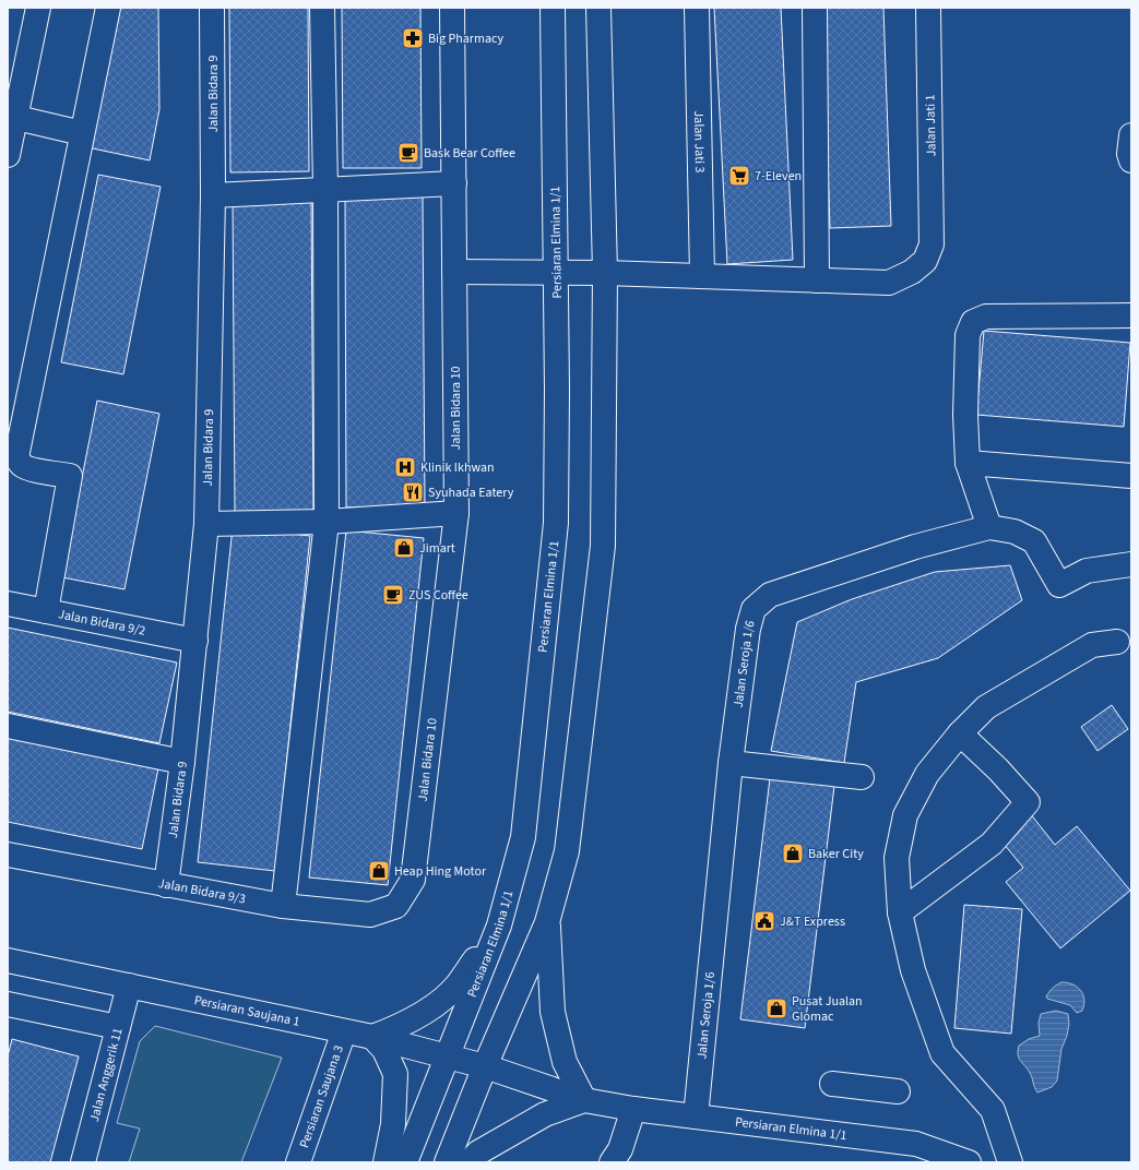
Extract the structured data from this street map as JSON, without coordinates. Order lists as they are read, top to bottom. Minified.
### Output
{"streets":{"street":["Jalan Bidara 9","Jalan Jati 1","Jalan Jati 3","Persiaran Elmina 1/1","Jalan Bidara 10","Jalan Bidara 9/2","Jalan Seroja 1/6","Jalan Bidara 9/3","Persiaran Saujana 1","Jalan Anggerik 11","Persiaran Saujana 3"]},"crossings":[["Jalan Bidara 9","Jalan Bidara 9/2"],["Jalan Bidara 9","Jalan Bidara 9/3"],["Persiaran Elmina 1/1","Jalan Seroja 1/6"],["Persiaran Elmina 1/1","Persiaran Saujana 1"],["Jalan Bidara 10","Jalan Bidara 9/3"],["Persiaran Saujana 1","Jalan Anggerik 11"],["Persiaran Saujana 1","Persiaran Saujana 3"]],"places":{"pharmacy":["Big Pharmacy"],"cafe":["Bask Bear Coffee","ZUS Coffee"],"supermarket":["7-Eleven"],"hospital":["Klinik Ikhwan"],"restaurant":["Syuhada Eatery"],"shop":["Jimart","Baker City","Heap Hing Motor","Pusat Jualan Glomac"],"public building":["J&T Express"]}}
